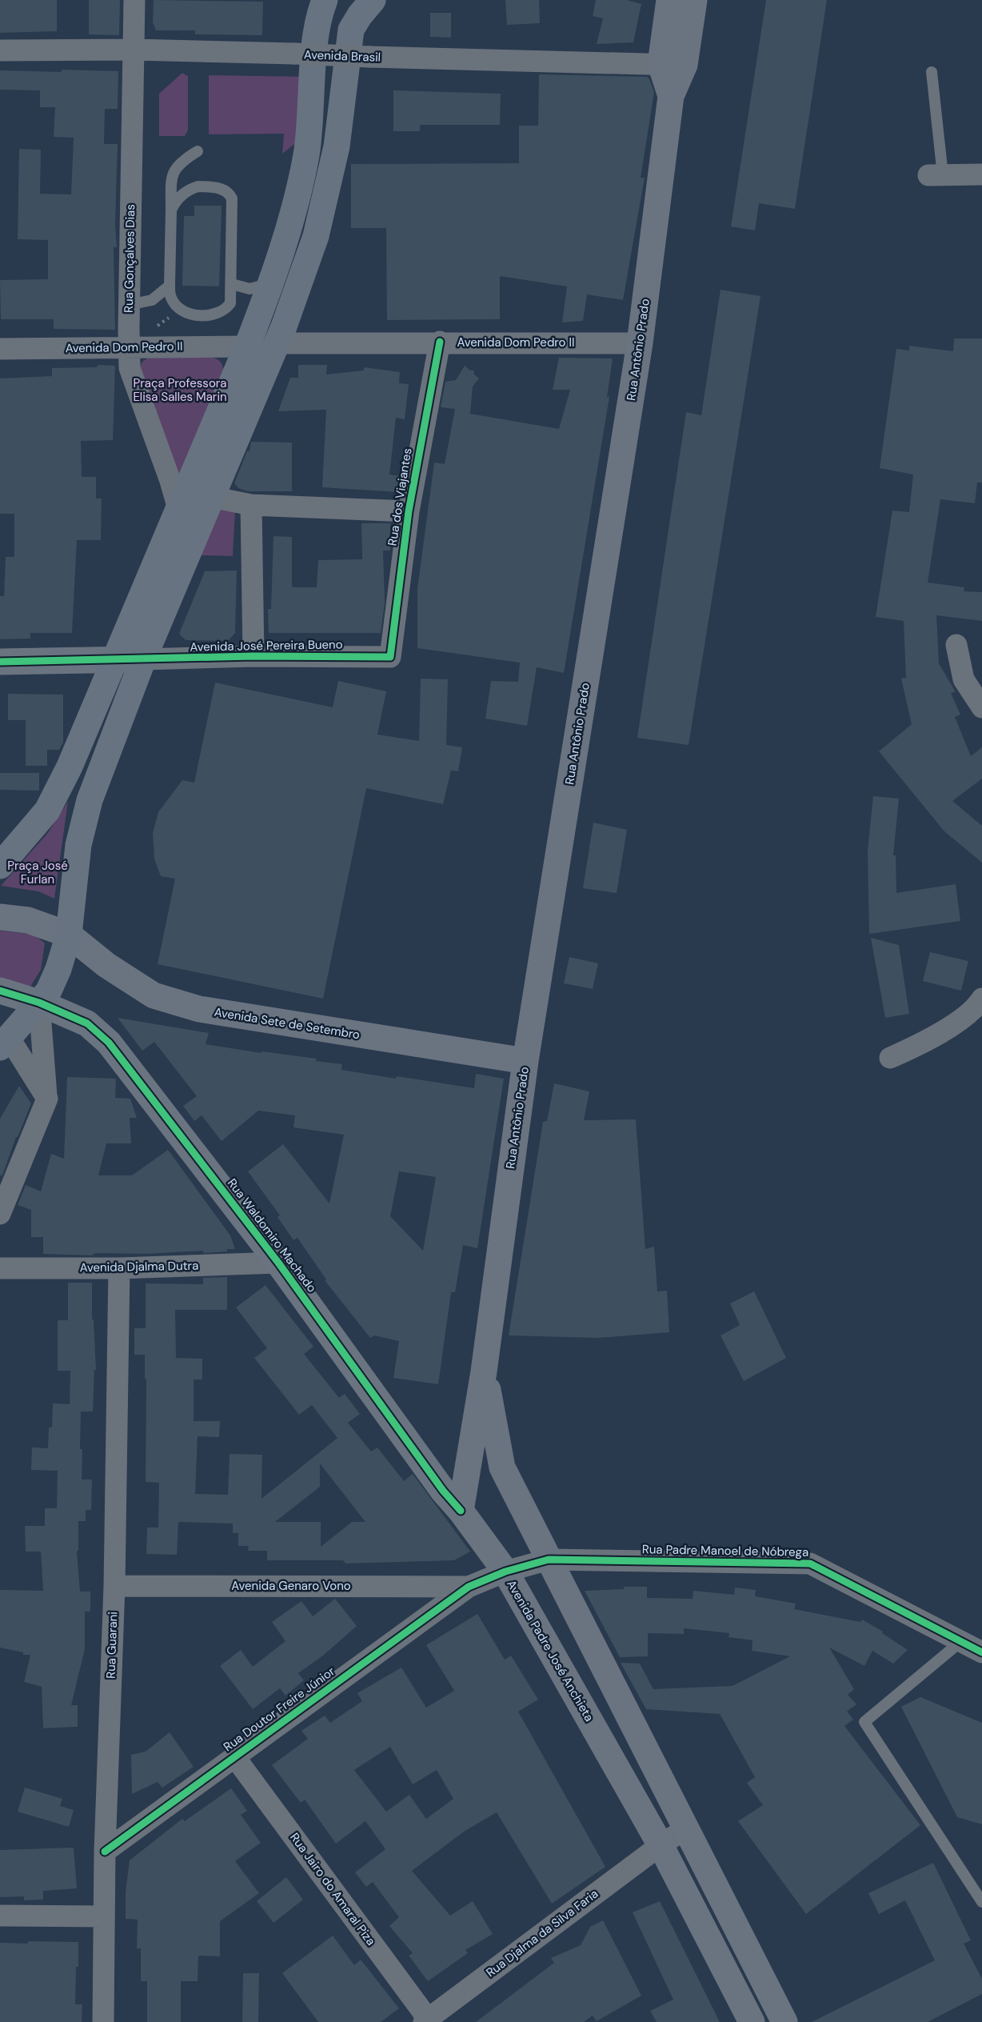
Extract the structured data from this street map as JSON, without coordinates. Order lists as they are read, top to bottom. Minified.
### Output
{"streets":{"main road":["Rua Antônio Prado","Avenida Sete de Setembro","Rua Waldomiro Machado","Avenida Padre José Anchieta"],"street":["Avenida Brasil","Rua Gonçalves Dias","Avenida Dom Pedro II","Rua dos Viajantes","Avenida José Pereira Bueno","Avenida Djalma Dutra","Rua Padre Manoel de Nóbrega","Avenida Genaro Vono","Rua Guarani","Rua Doutor Freire Júnior","Rua Jairo do Amaral Piza","Rua Djalma da Silva Faria"]},"crossings":[["Avenida Brasil","Rua Gonçalves Dias"],["Avenida Brasil","Rua Antônio Prado"],["Rua Gonçalves Dias","Avenida Dom Pedro II"],["Avenida Dom Pedro II","Rua Antônio Prado"],["Avenida Dom Pedro II","Rua dos Viajantes"],["Rua Antônio Prado","Avenida Sete de Setembro"],["Rua dos Viajantes","Avenida José Pereira Bueno"],["Rua Waldomiro Machado","Avenida Djalma Dutra"],["Rua Waldomiro Machado","Avenida Padre José Anchieta"],["Avenida Djalma Dutra","Rua Guarani"],["Rua Padre Manoel de Nóbrega","Avenida Genaro Vono"],["Rua Padre Manoel de Nóbrega","Avenida Padre José Anchieta"],["Rua Padre Manoel de Nóbrega","Rua Doutor Freire Júnior"],["Avenida Genaro Vono","Rua Guarani"],["Avenida Genaro Vono","Rua Doutor Freire Júnior"],["Rua Guarani","Rua Doutor Freire Júnior"],["Avenida Padre José Anchieta","Rua Djalma da Silva Faria"],["Rua Doutor Freire Júnior","Rua Jairo do Amaral Piza"],["Rua Jairo do Amaral Piza","Rua Djalma da Silva Faria"]],"parks":["Praça Professora Elisa Salles Marin","Praça José Furlan"]}
